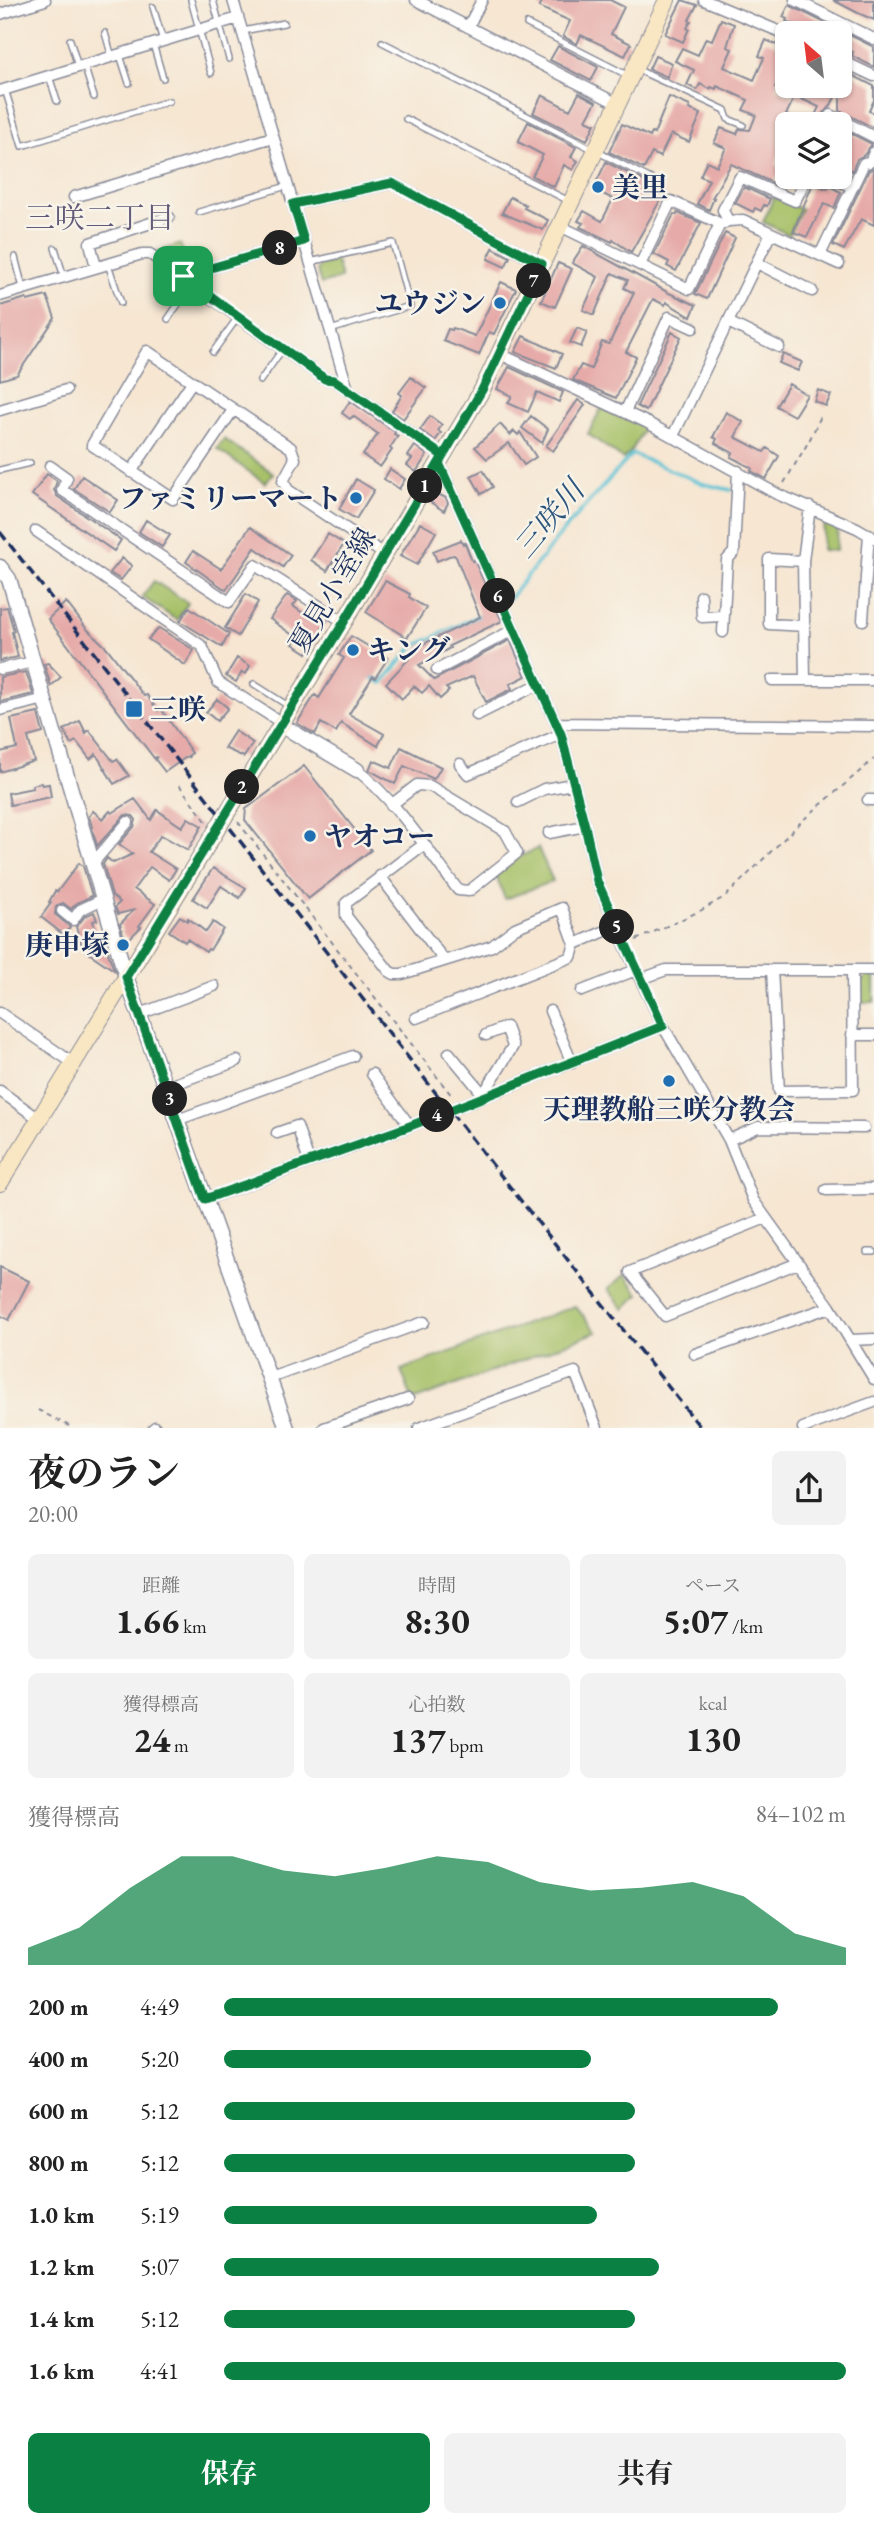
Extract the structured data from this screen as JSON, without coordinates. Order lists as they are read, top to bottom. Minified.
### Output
{"streets":{"main road":["夏見小室線"]},"districts":["三咲二丁目"],"water":["三咲川"],"places":{"other":["美里","ユウジン","ファミリーマート","キング","ヤオコー","庚申塚","天理教船三咲分教会"],"transit":["三咲"]},"north":"top left","page":{"pins":["8","7","1","6","2","5","3","4"],"heading":["夜のラン","20:00"],"stats":[["距離","1.66 km"],["時間","8:30"],["ペース","5:07 /km"],["獲得標高","24 m"],["心拍数","137 bpm"],["kcal","130"]],"chart":["獲得標高","84–102 m"],"list":[{"name":"200 m","note":"4:49"},{"name":"400 m","note":"5:20"},{"name":"600 m","note":"5:12"},{"name":"800 m","note":"5:12"},{"name":"1.0 km","note":"5:19"},{"name":"1.2 km","note":"5:07"},{"name":"1.4 km","note":"5:12"},{"name":"1.6 km","note":"4:41"}],"buttons":["保存","共有"]}}
